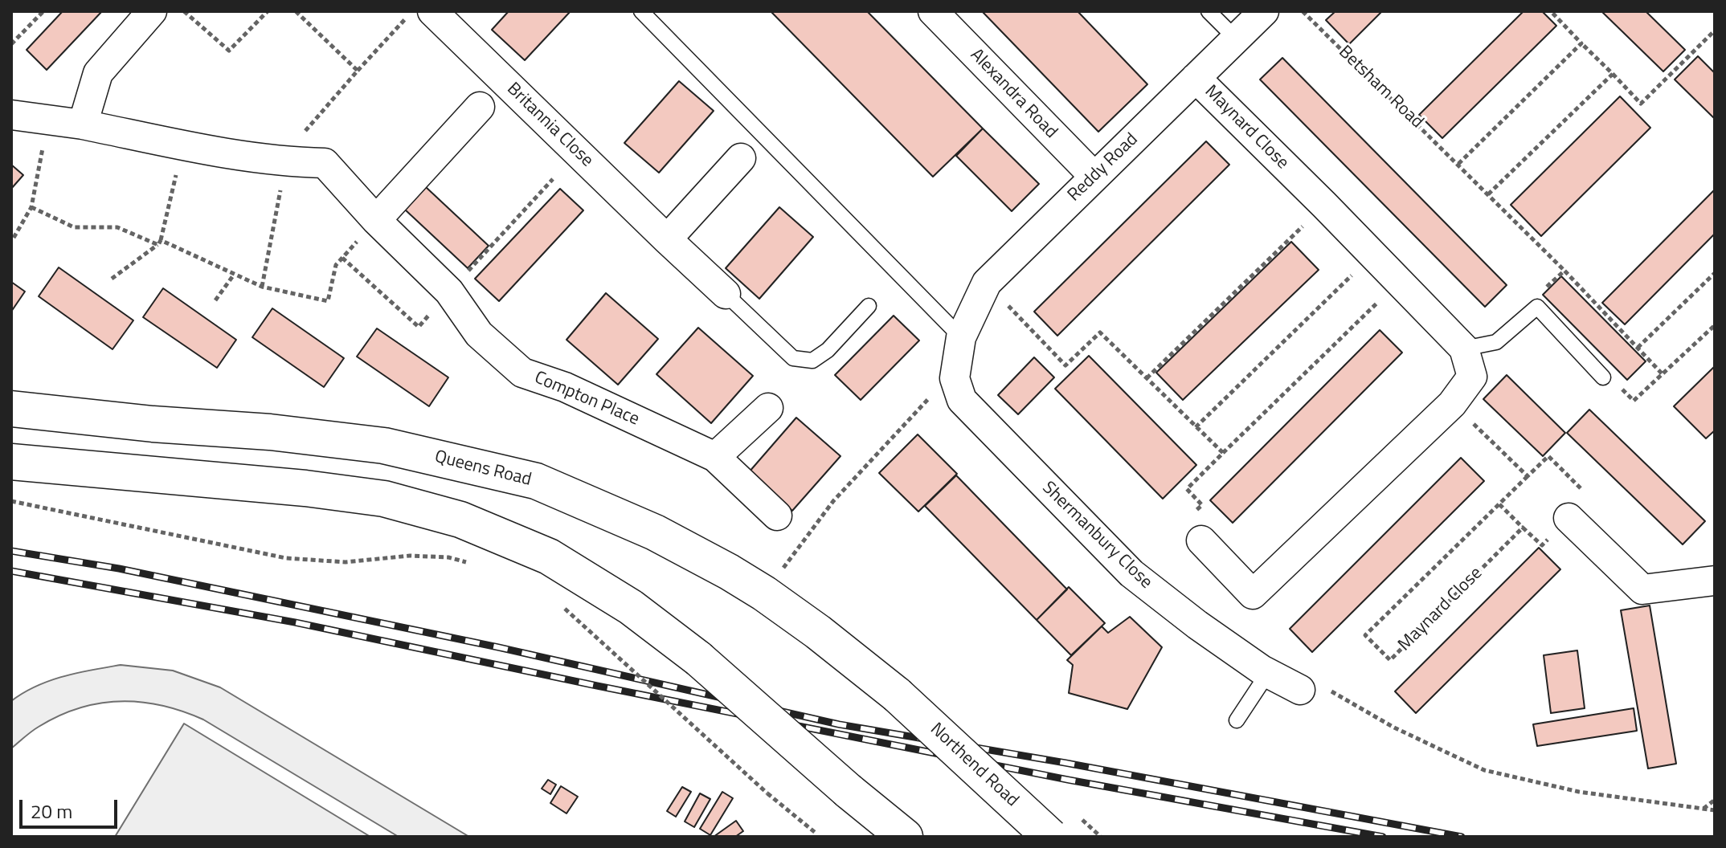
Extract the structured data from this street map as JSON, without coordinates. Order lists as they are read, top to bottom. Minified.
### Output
{"streets":{"main road":["Queens Road","Northend Road"],"street":["Alexandra Road","Britannia Close","Maynard Close","Reddy Road","Compton Place","Shermanbury Close"],"path":["Betsham Road"]},"crossings":[["Alexandra Road","Reddy Road"],["Maynard Close","Reddy Road"],["Queens Road","Northend Road"]],"scale_bar":"20 m"}
